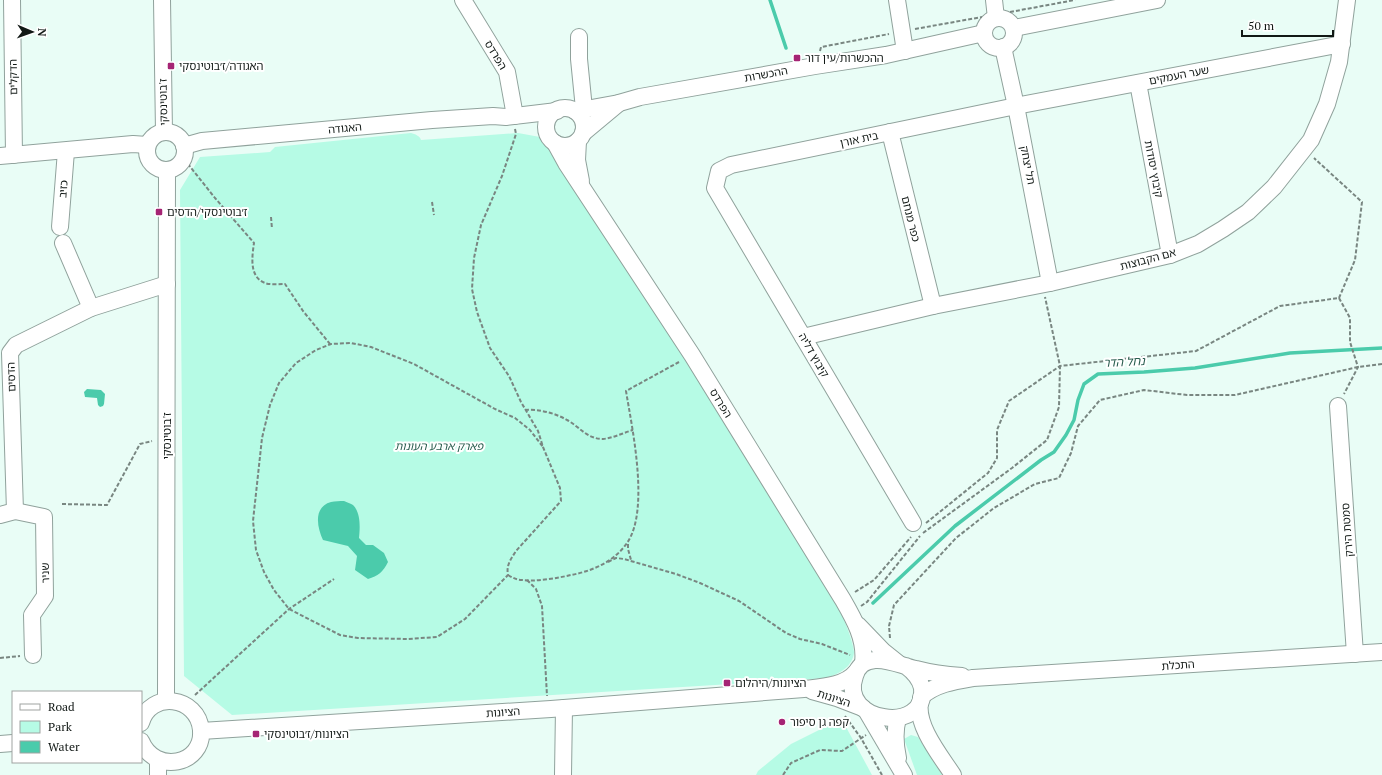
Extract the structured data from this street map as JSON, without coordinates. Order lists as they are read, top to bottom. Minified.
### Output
{"streets":{"street":["הפרדס","ההכשרות","שער העמקים","הדקלים","ז'בוטינסקי","האגודה","בית אורן","תל יצחק","קיבוץ יסודות","כזיב","כפר מנחם","אם הקבוצות","קיבוץ דליה","הדסים","סמטת הירק","שניר","התכלת","הציונות"]},"crossings":[["הפרדס","ההכשרות"],["הפרדס","האגודה"],["הפרדס","התכלת"],["הפרדס","הציונות"],["ההכשרות","האגודה"],["ההכשרות","תל יצחק"],["שער העמקים","בית אורן"],["שער העמקים","תל יצחק"],["שער העמקים","קיבוץ יסודות"],["שער העמקים","אם הקבוצות"],["ז'בוטינסקי","האגודה"],["ז'בוטינסקי","הדסים"],["בית אורן","תל יצחק"],["בית אורן","כפר מנחם"],["בית אורן","קיבוץ דליה"],["תל יצחק","אם הקבוצות"],["קיבוץ יסודות","אם הקבוצות"],["כזיב","הדסים"],["כפר מנחם","אם הקבוצות"],["אם הקבוצות","קיבוץ דליה"],["הדסים","שניר"],["סמטת הירק","התכלת"],["התכלת","הציונות"]],"water":["נחל הדר"],"parks":["פארק ארבע העונות"],"places":{"transit":["ההכשרות/עין דור","האגודה/ז׳בוטינסקי","ז׳בוטינסקי/הדסים","הציונות/היהלום","הציונות/ז׳בוטינסקי"],"other":["קפה גן סיפור"]},"legend":["Road","Park","Water"],"scale_bar":"50 m","north":"right"}
